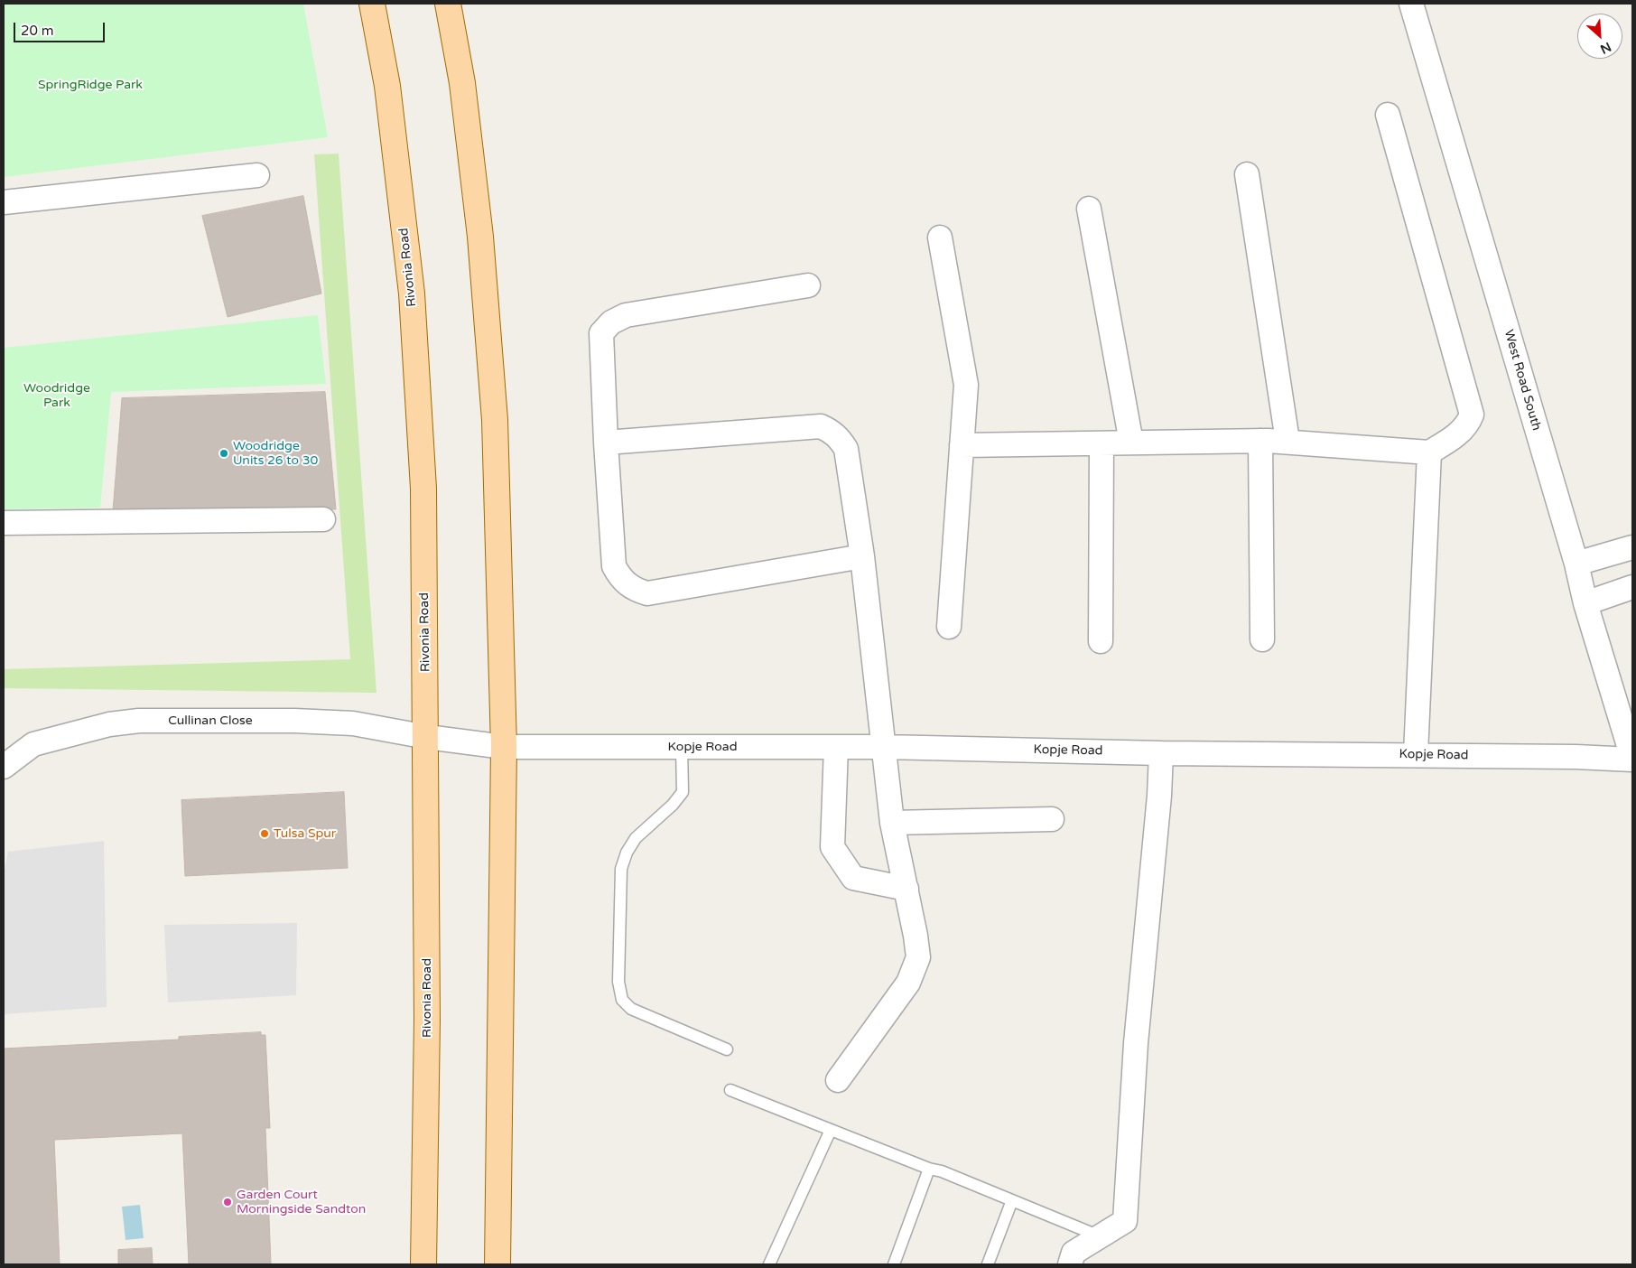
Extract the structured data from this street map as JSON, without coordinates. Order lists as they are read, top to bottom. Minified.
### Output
{"streets":{"main road":["Rivonia Road"],"street":["West Road South","Cullinan Close","Kopje Road"]},"crossings":[["Rivonia Road","Cullinan Close"],["West Road South","Kopje Road"],["Cullinan Close","Kopje Road"]],"parks":["SpringRidge Park","Woodridge Park"],"places":["Woodridge Units 26 to 30","Tulsa Spur","Garden Court Morningside Sandton"],"scale_bar":"20 m","north":"bottom right"}
